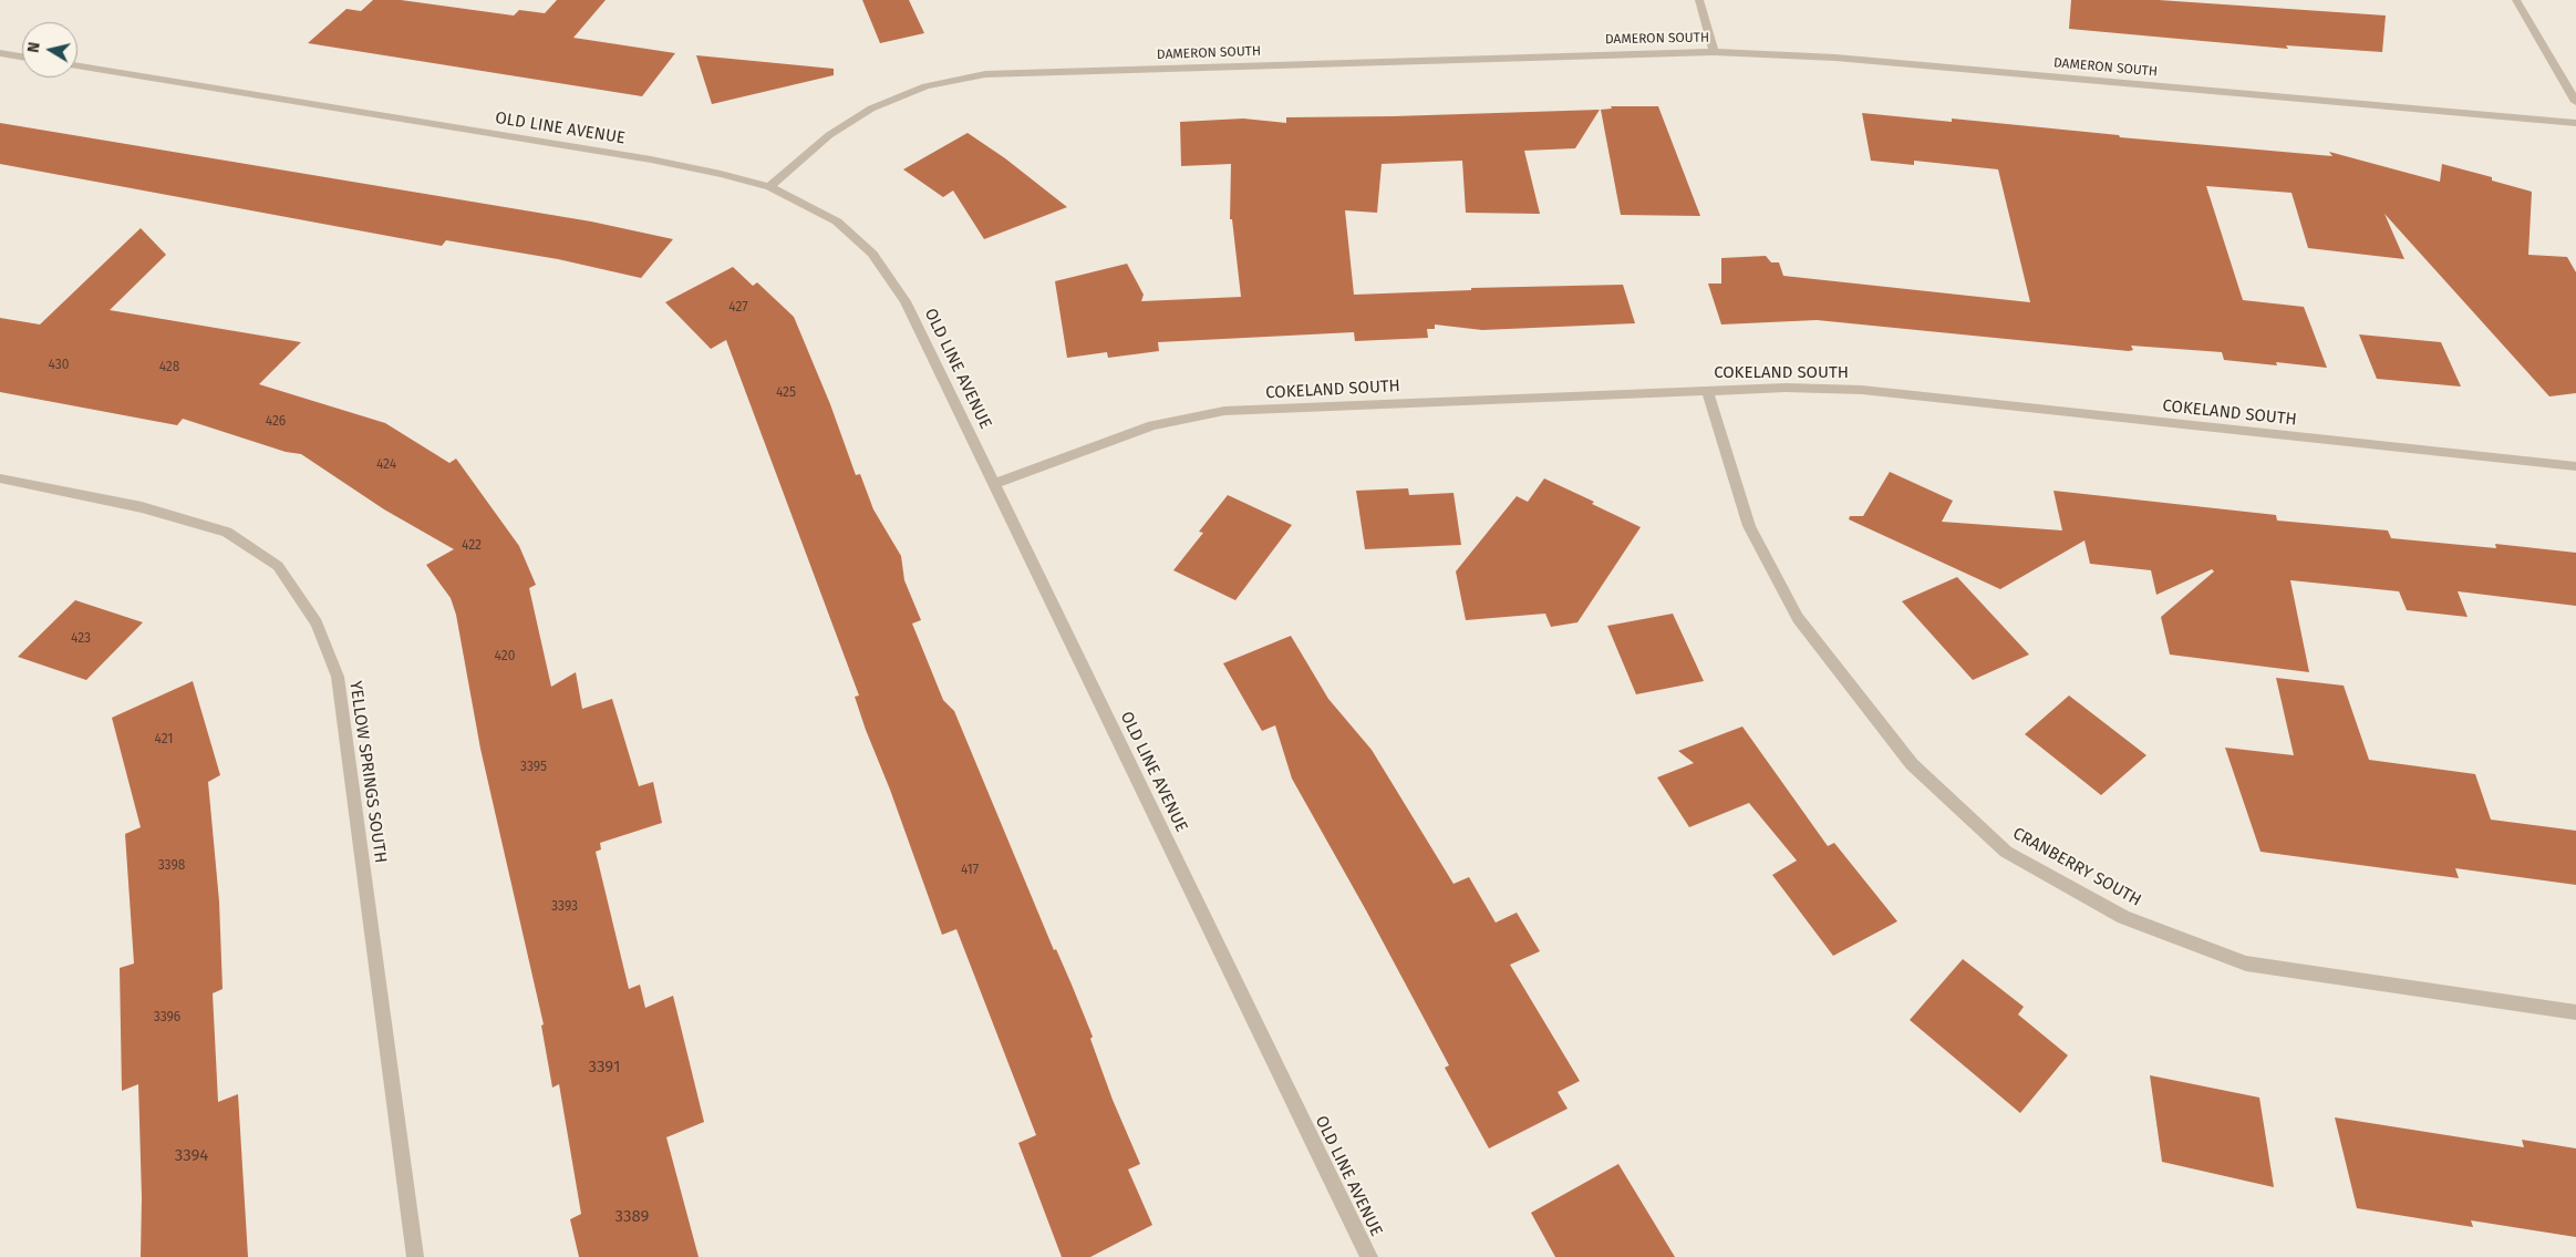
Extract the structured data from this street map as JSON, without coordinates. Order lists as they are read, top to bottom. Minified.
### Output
{"streets":{"street":["DAMERON SOUTH","OLD LINE AVENUE","COKELAND SOUTH","YELLOW SPRINGS SOUTH","CRANBERRY SOUTH"]},"crossings":[["DAMERON SOUTH","OLD LINE AVENUE"],["OLD LINE AVENUE","COKELAND SOUTH"],["COKELAND SOUTH","CRANBERRY SOUTH"]],"house_numbers":["427","430","428","425","426","424","422","423","420","421","3395","3398","417","3393","3396","3391","3394","3389"],"north":"left"}
